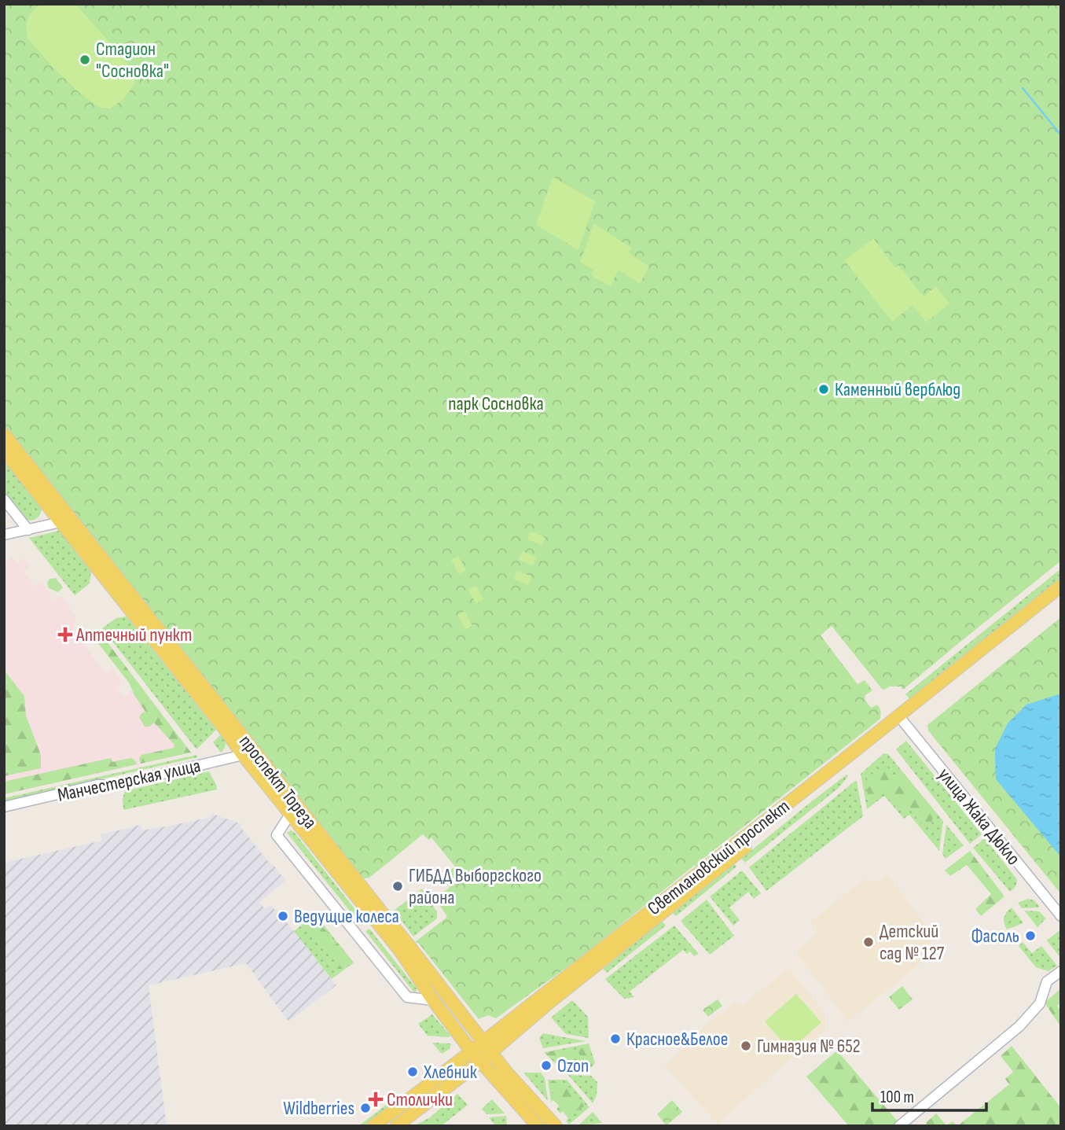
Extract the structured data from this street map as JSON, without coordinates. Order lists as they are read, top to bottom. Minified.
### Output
{"streets":{"main road":["проспект Тореза","Светлановский проспект"],"street":["Манчестерская улица","улица Жака Дюкло"]},"crossings":[["Манчестерская улица","проспект Тореза"],["проспект Тореза","Светлановский проспект"],["улица Жака Дюкло","Светлановский проспект"]],"parks":["парк Сосновка"],"places":{"other":["Стадион \"Сосновка\"","Каменный верблюд","ГИБДД Выборгского района","Ведущие колеса","Фасоль","Детский сад № 127","Красное&Белое","Гимназия № 652","Ozon","Хлебник","Wildberries"],"health":["Аптечный пункт","Столички"]},"scale_bar":"100 m"}
